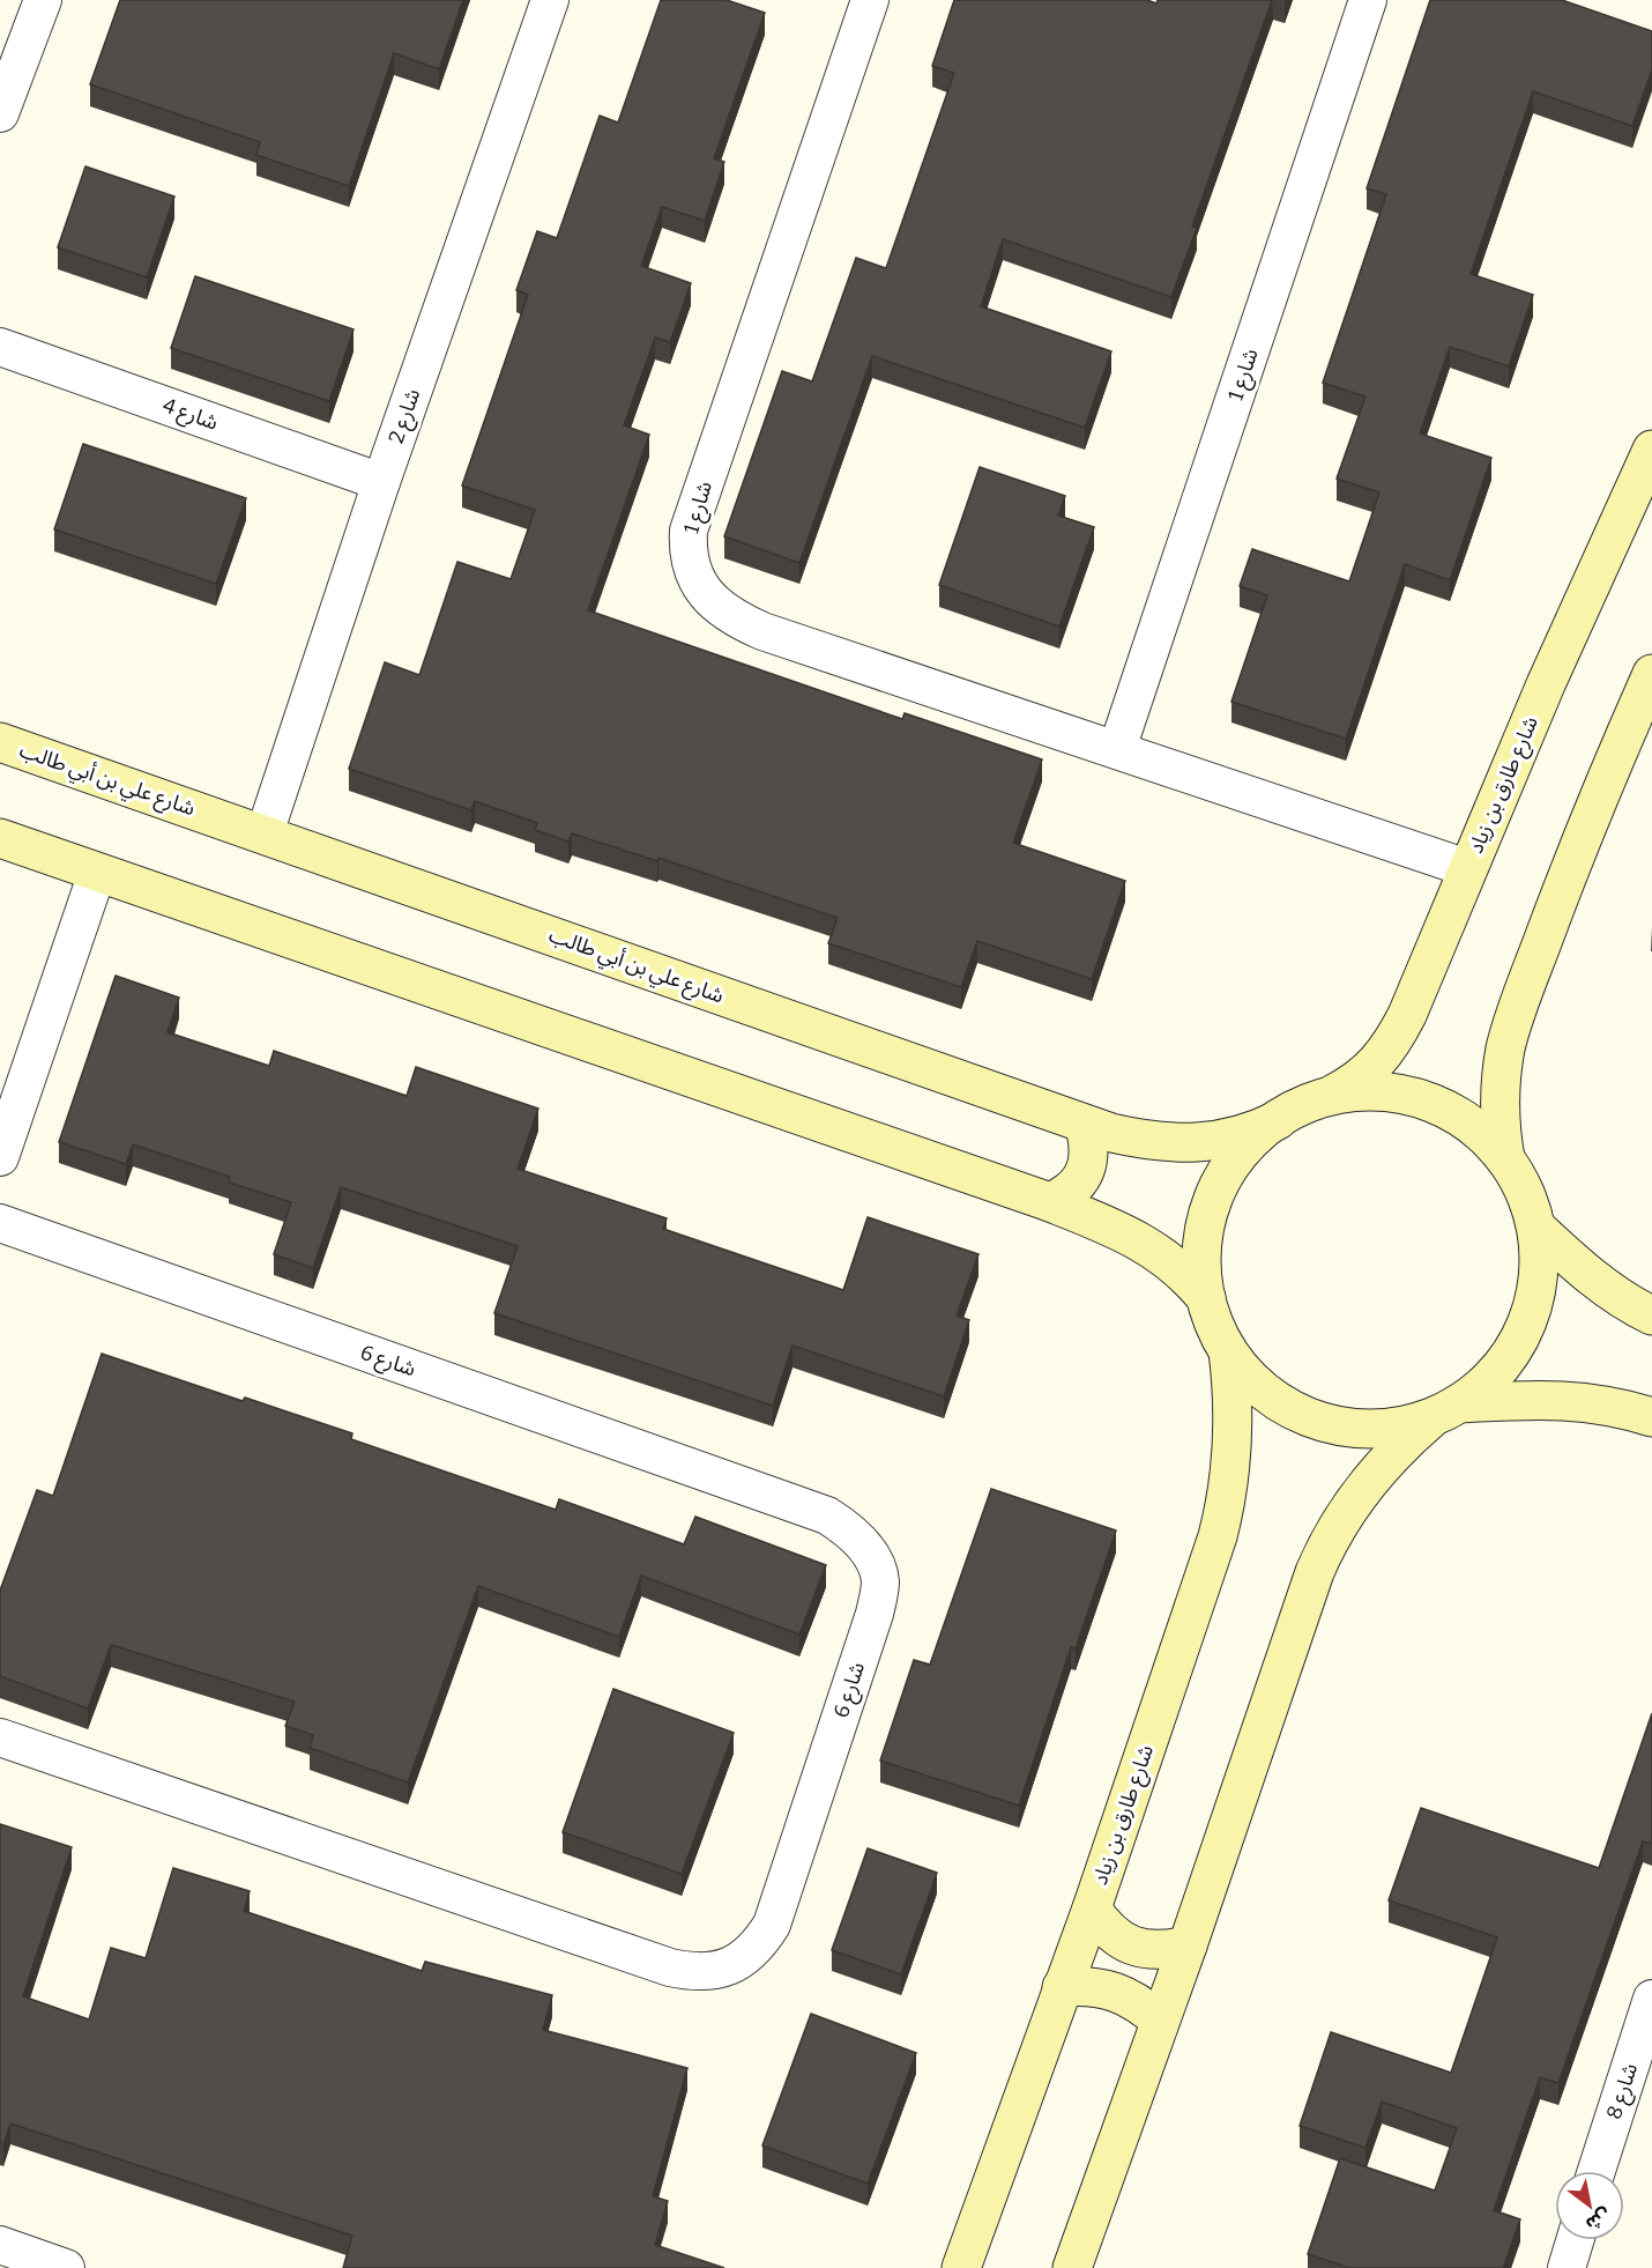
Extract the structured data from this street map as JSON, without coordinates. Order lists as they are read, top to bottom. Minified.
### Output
{"streets":{"main road":["شارع علي بن أبي طالب","شارع طارق بن زياد"],"street":["شارع 1","شارع 4","شارع 2","شارع 6","شارع 8"]},"crossings":[["شارع 1","شارع طارق بن زياد"],["شارع 4","شارع 2"],["شارع 2","شارع علي بن أبي طالب"]],"north":"bottom right"}
